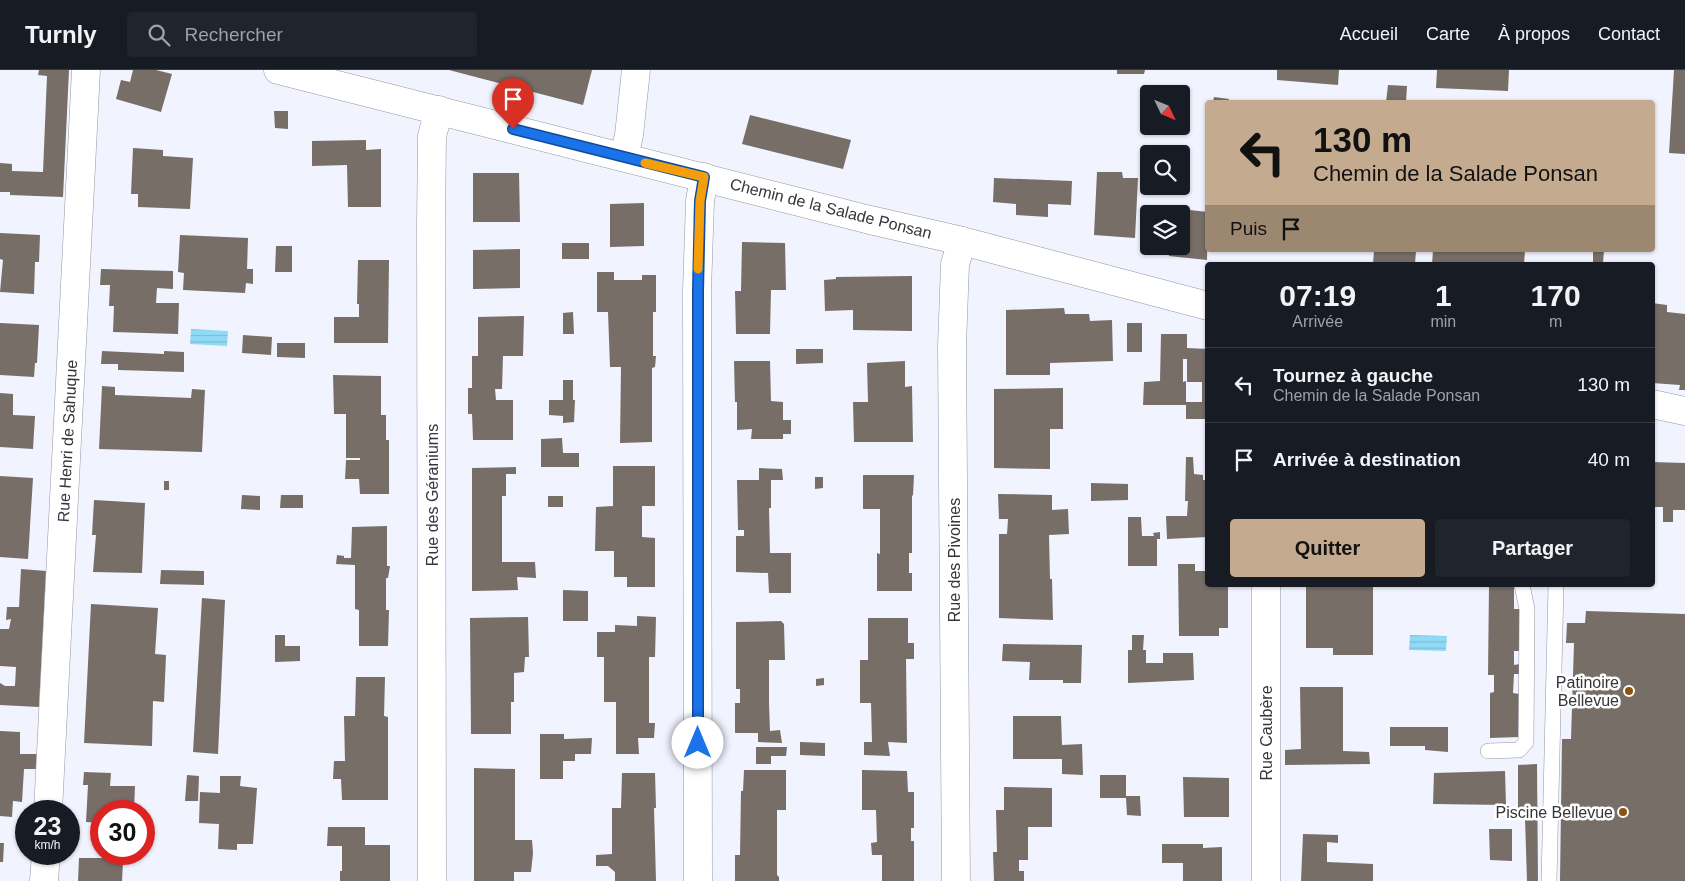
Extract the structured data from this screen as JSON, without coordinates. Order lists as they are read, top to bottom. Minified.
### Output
{"streets":{"street":["Chemin de la Salade Ponsan","Rue Henri de Sahuque","Rue des Géraniums","Rue des Pivoines","Rue Caubère"]},"crossings":[["Chemin de la Salade Ponsan","Rue des Géraniums"],["Chemin de la Salade Ponsan","Rue des Pivoines"]],"places":["Patinoire Bellevue","Piscine Bellevue"],"north":"bottom right","page":{"header":"Turnly","search":"Rechercher","nav":["Accueil","Carte","À propos","Contact"],"turn":["130 m","Chemin de la Salade Ponsan"],"then":"Puis","eta":["07:19","Arrivée","1","min","170","m"],"list":[{"name":"Tournez à gauche","note":"Chemin de la Salade Ponsan","value":"130 m"},{"name":"Arrivée à destination","value":"40 m"}],"buttons":["Quitter","Partager"],"speed":"23 km/h","limit":"30"}}
